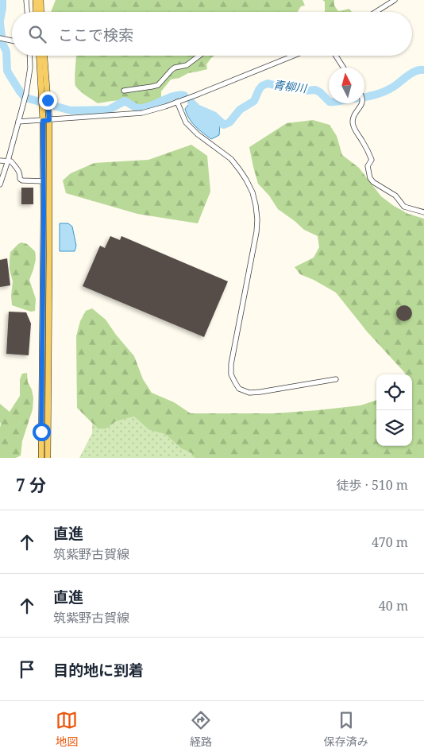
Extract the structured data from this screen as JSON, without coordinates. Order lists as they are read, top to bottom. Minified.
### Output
{"water":["青柳川"],"north":"top","page":{"search":"ここで検索","heading":["7 分","徒歩 · 510 m"],"list":[["直進","筑紫野古賀線","470 m"],["直進","筑紫野古賀線","40 m"],"目的地に到着"],"nav":["地図","経路","保存済み"]}}
